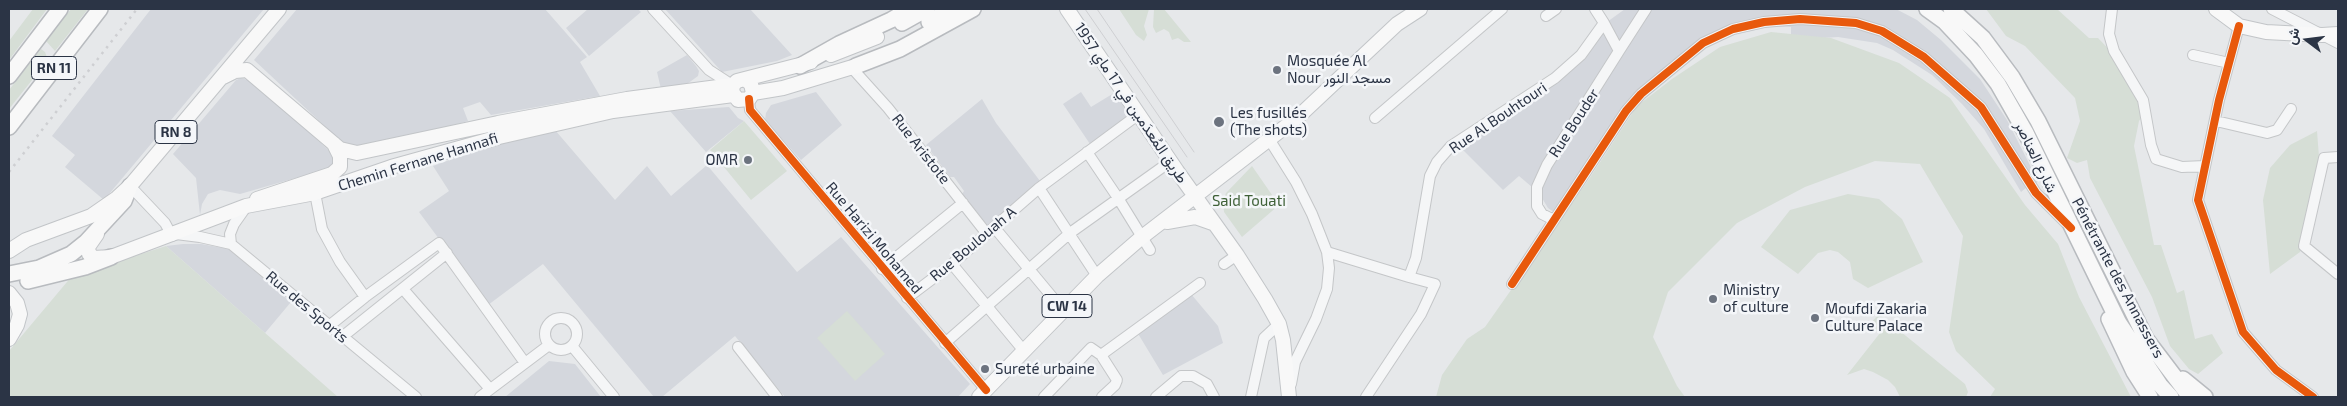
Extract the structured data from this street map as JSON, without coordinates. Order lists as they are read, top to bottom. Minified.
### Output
{"streets":{"highway":["RN 11","شارع العناصر","Pénétrante des Annassers"],"main road":["طريق المُعدَمين في 17 ماي 1957","RN 8","Chemin Fernane Hannafi","CW 14"],"street":["Rue Al Bouhtouri","Rue Bouder","Rue Aristote","Rue Harizi Mohamed","Rue Boulouah A","Rue des Sports"]},"crossings":[["طريق المُعدَمين في 17 ماي 1957","Rue Boulouah A"],["طريق المُعدَمين في 17 ماي 1957","CW 14"],["RN 8","Chemin Fernane Hannafi"],["Rue Aristote","Rue Boulouah A"],["Rue Aristote","CW 14"],["Rue Harizi Mohamed","Rue Boulouah A"],["Rue Harizi Mohamed","CW 14"]],"parks":["Said Touati"],"places":["Mosquée Al Nour مسجد النور","Les fusillés (The shots)","OMR","Ministry of culture","Moufdi Zakaria Culture Palace","Sureté urbaine"],"north":"left"}
